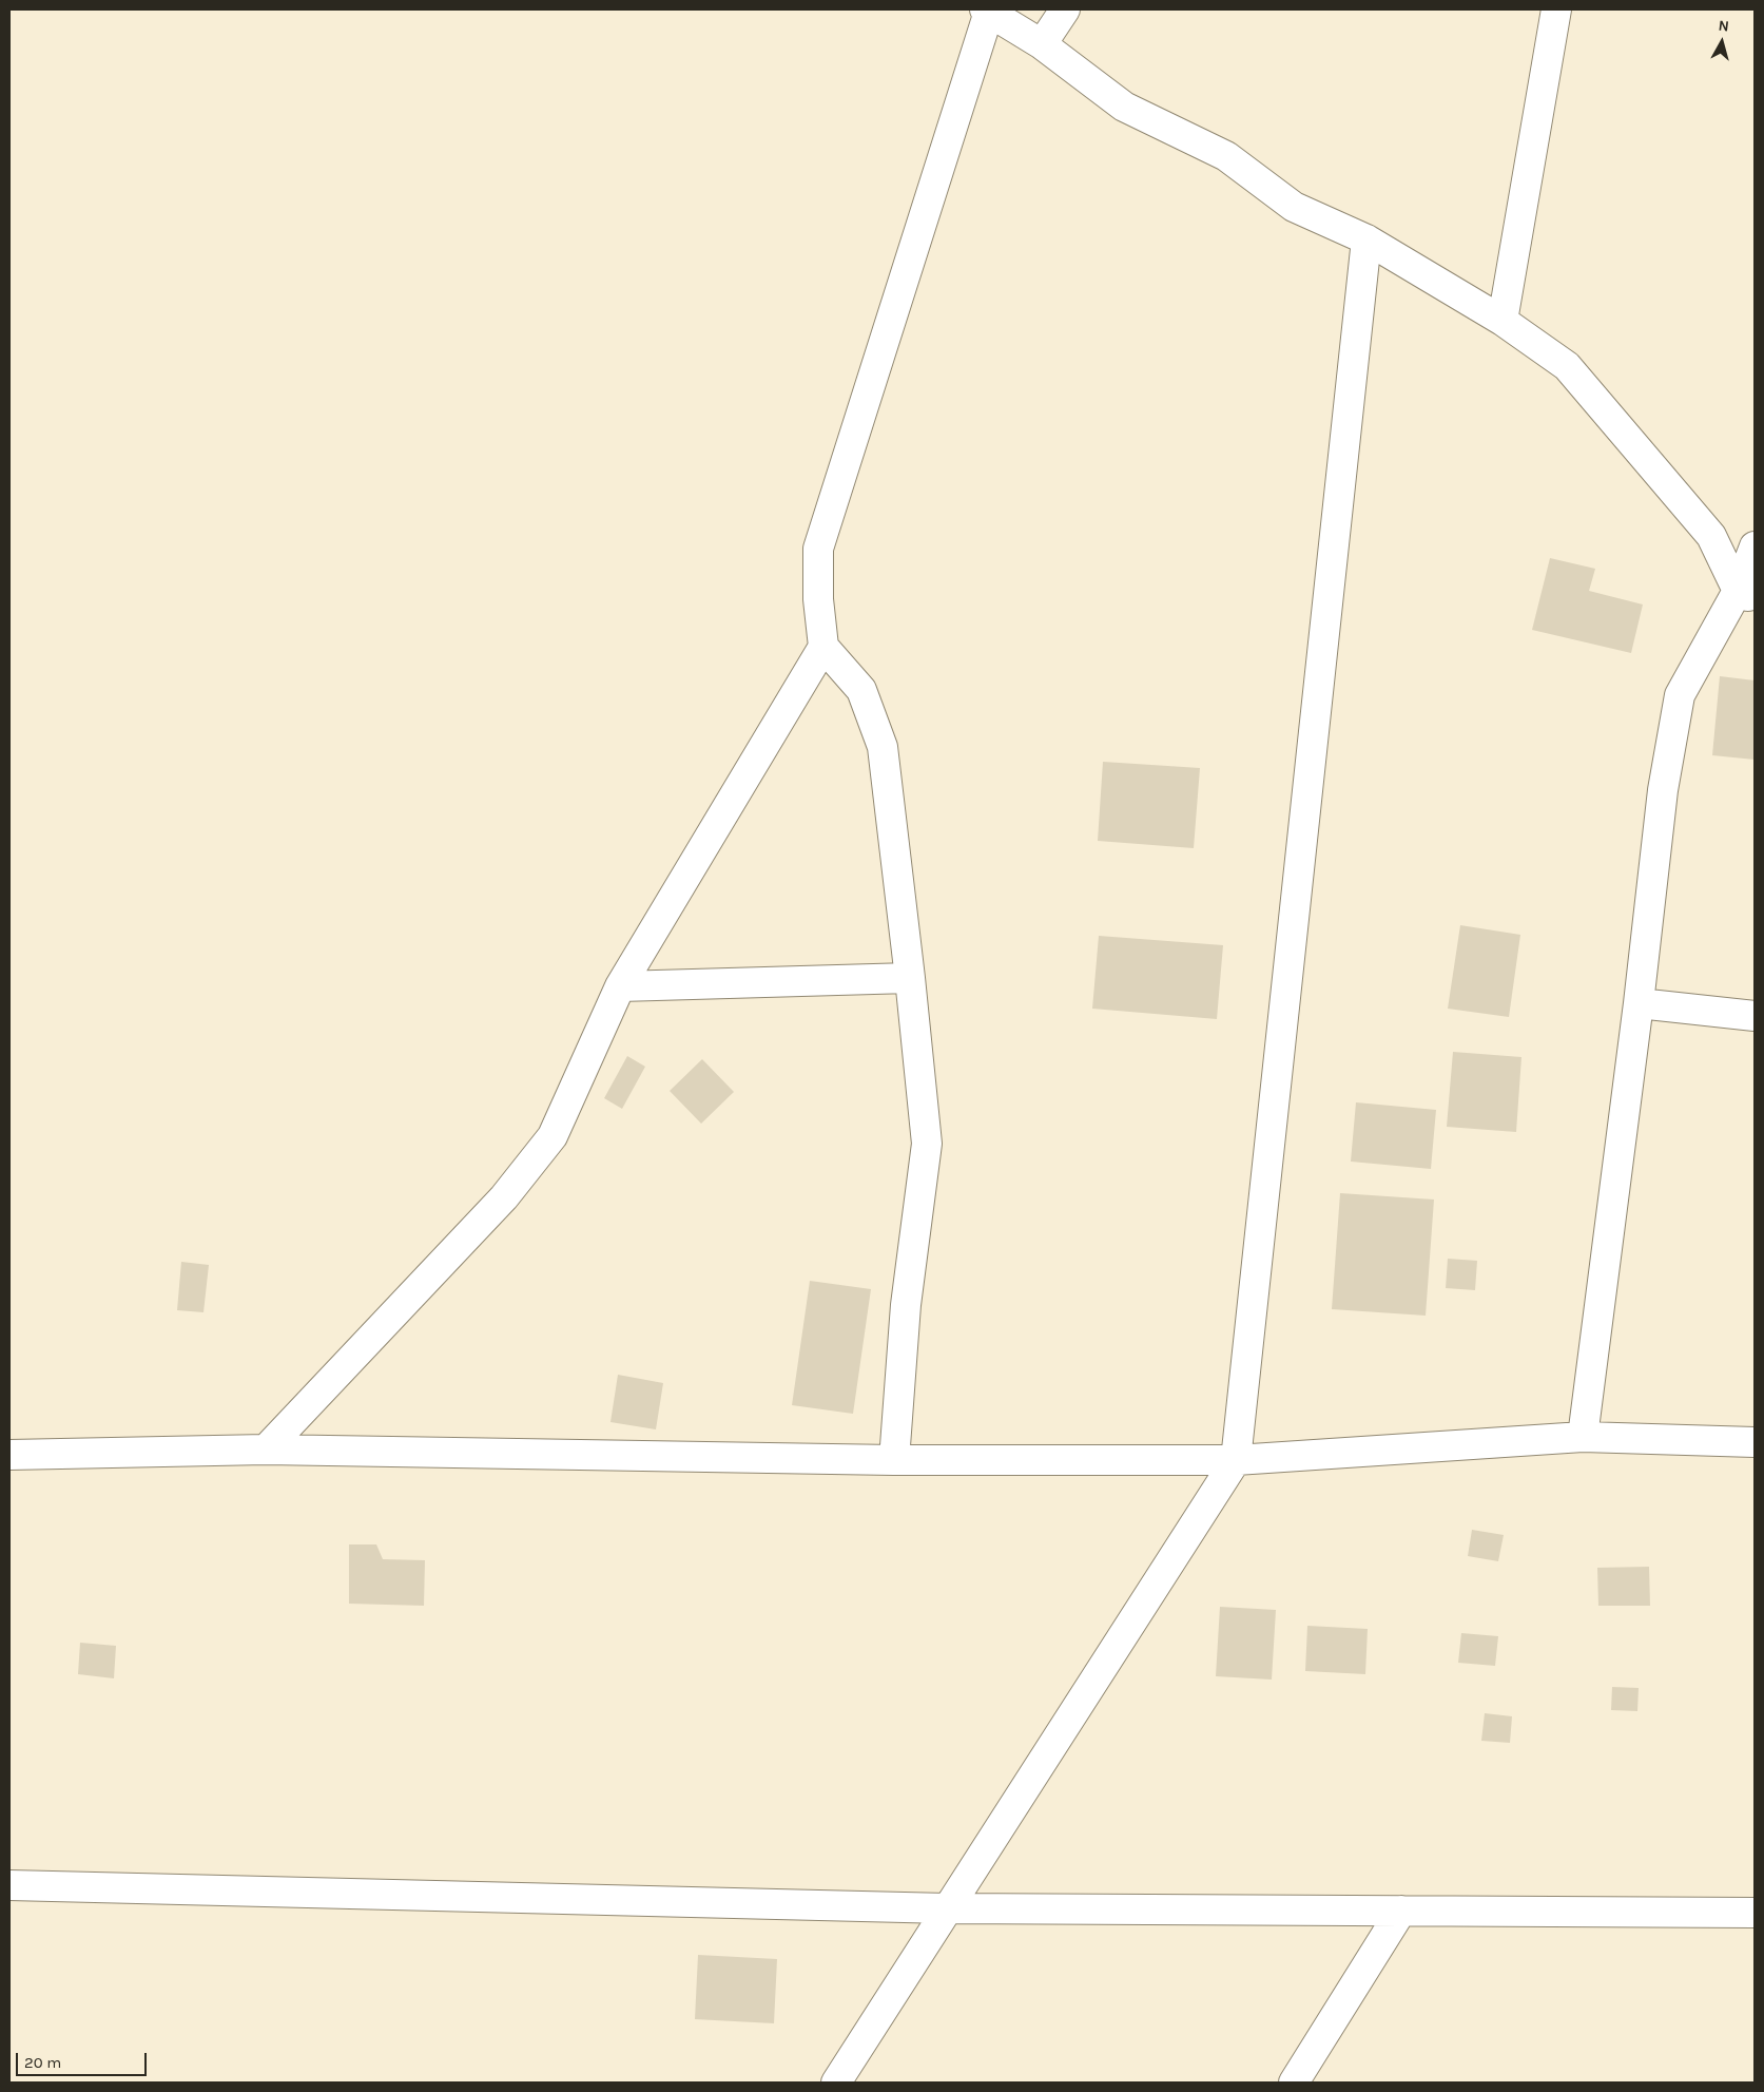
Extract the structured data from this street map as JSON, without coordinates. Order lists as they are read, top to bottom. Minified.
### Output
{"scale_bar":"20 m","north":"top"}
